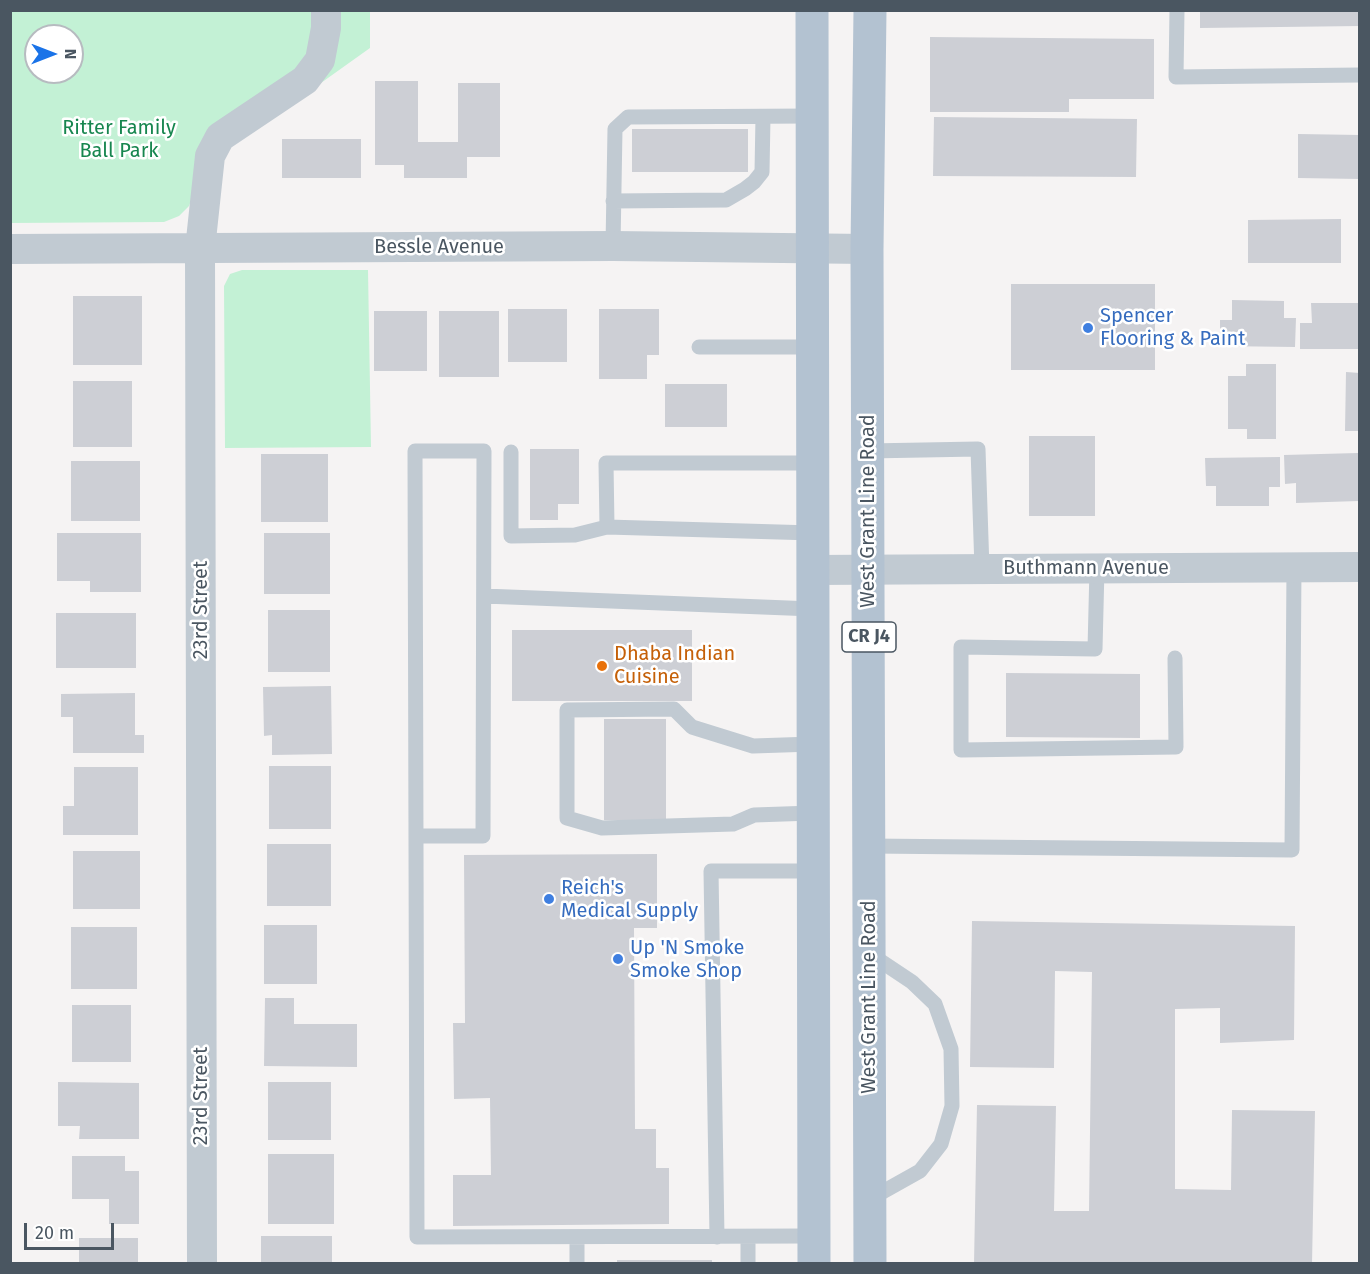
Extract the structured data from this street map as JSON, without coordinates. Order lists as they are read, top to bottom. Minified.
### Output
{"streets":{"main road":["West Grant Line Road","CR J4"],"street":["Bessle Avenue","Buthmann Avenue","23rd Street"]},"crossings":[["Bessle Avenue","West Grant Line Road"],["Bessle Avenue","23rd Street"],["Bessle Avenue","CR J4"],["West Grant Line Road","Buthmann Avenue"],["Buthmann Avenue","CR J4"]],"parks":["Ritter Family Ball Park"],"places":["Spencer Flooring & Paint","Dhaba Indian Cuisine","Reich's Medical Supply","Up 'N Smoke Smoke Shop"],"scale_bar":"20 m","north":"right"}
